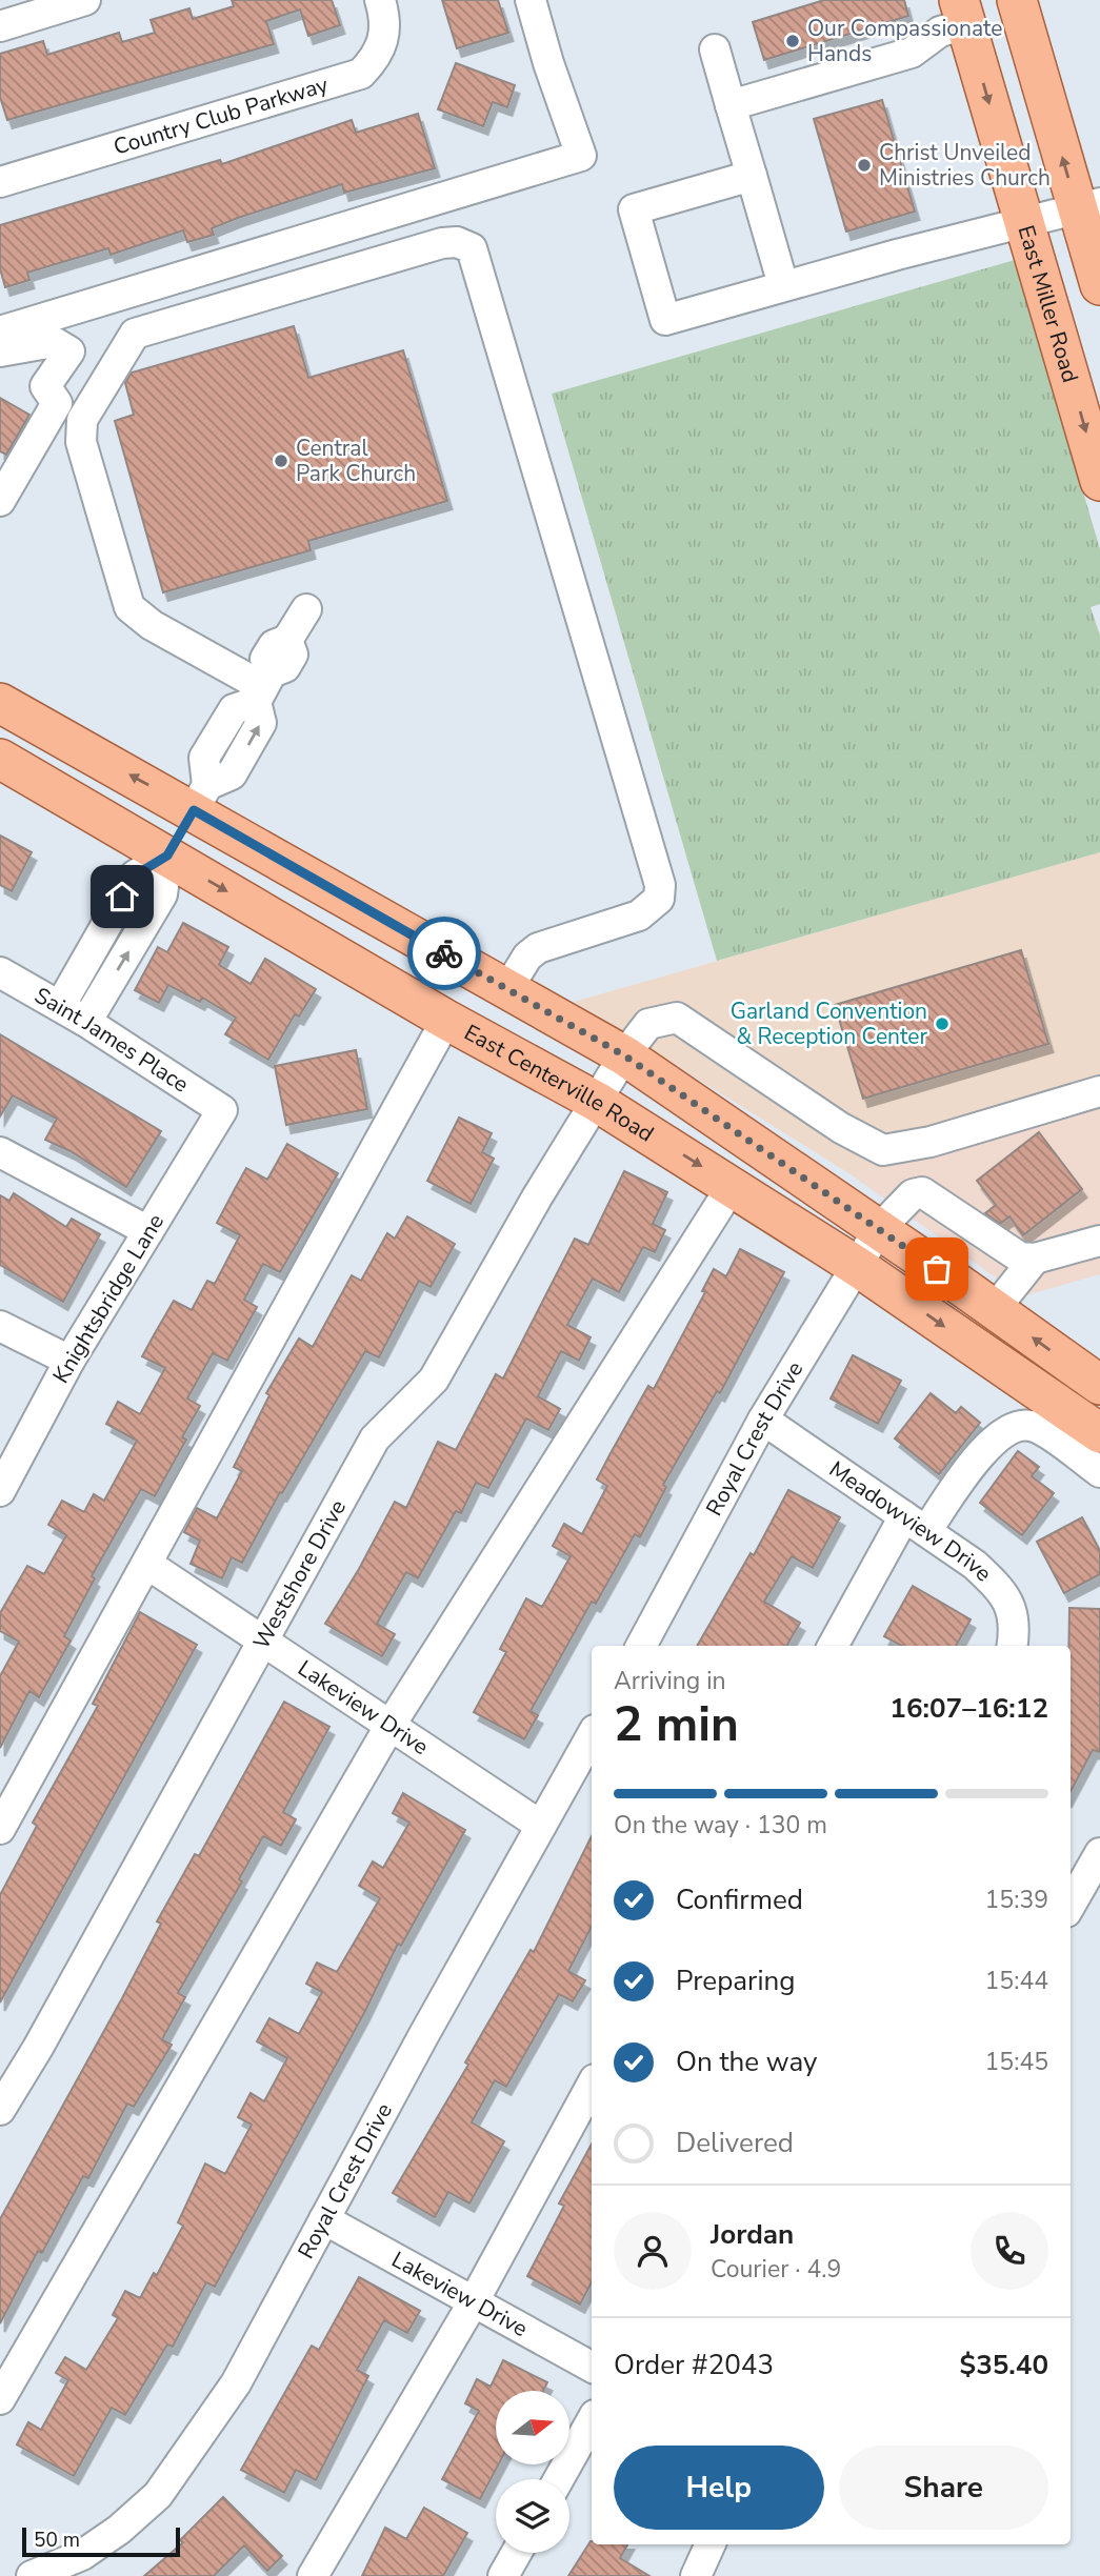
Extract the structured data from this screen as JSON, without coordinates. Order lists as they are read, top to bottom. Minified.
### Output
{"streets":{"main road":["East Miller Road","East Centerville Road"],"street":["Country Club Parkway","Saint James Place","Knightsbridge Lane","Royal Crest Drive","Meadowview Drive","Westshore Drive","Lakeview Drive"]},"crossings":[["Saint James Place","Knightsbridge Lane"],["East Centerville Road","Royal Crest Drive"],["East Centerville Road","Westshore Drive"],["Royal Crest Drive","Meadowview Drive"],["Royal Crest Drive","Lakeview Drive"],["Westshore Drive","Lakeview Drive"]],"places":["Our Compassionate Hands","Christ Unveiled Ministries Church","Central Park Church","Garland Convention & Reception Center"],"scale_bar":"50 m","north":"right","page":{"heading":["2 min","Arriving in","16:07–16:12"],"panel":["Jordan","Courier · 4.9","Order #2043","$35.40"],"bar":"On the way · 130 m","list":[["Confirmed","15:39"],["Preparing","15:44"],["On the way","15:45"],"Delivered"],"buttons":["Help","Share"],"scale":"50 m"}}
